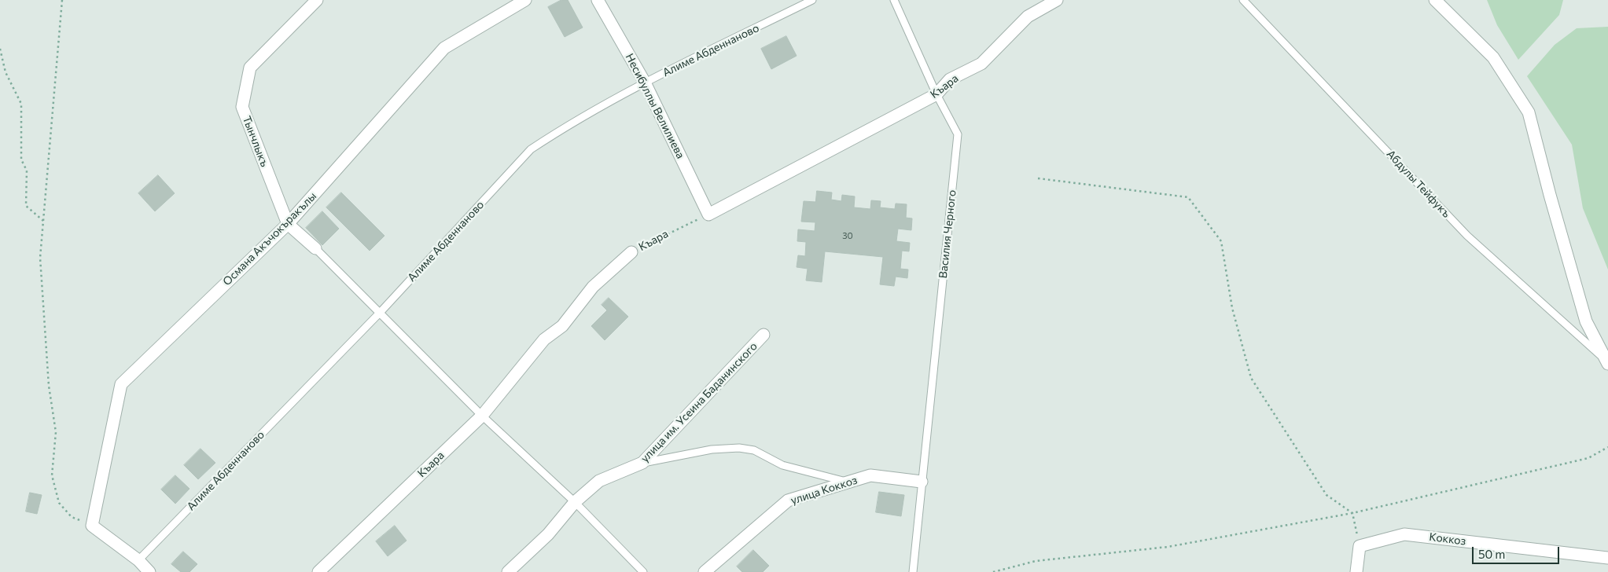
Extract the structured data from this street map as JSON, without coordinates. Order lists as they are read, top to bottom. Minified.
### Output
{"streets":{"street":["Къара","Несибуллы Велилиева","Тынчлыкъ","Османа Акъчокъракълы","улица им. Усеина Баданинского","улица Коккоз","Коккоз"],"lane":["Алиме Абденнаново","Абдулы Тейфукъ","Василия Черного"]},"crossings":[["Алиме Абденнаново","Несибуллы Велилиева"],["Къара","Несибуллы Велилиева"],["Къара","Василия Черного"],["Тынчлыкъ","Османа Акъчокъракълы"],["Василия Черного","улица Коккоз"]],"house_numbers":["30"],"scale_bar":"50 m"}
